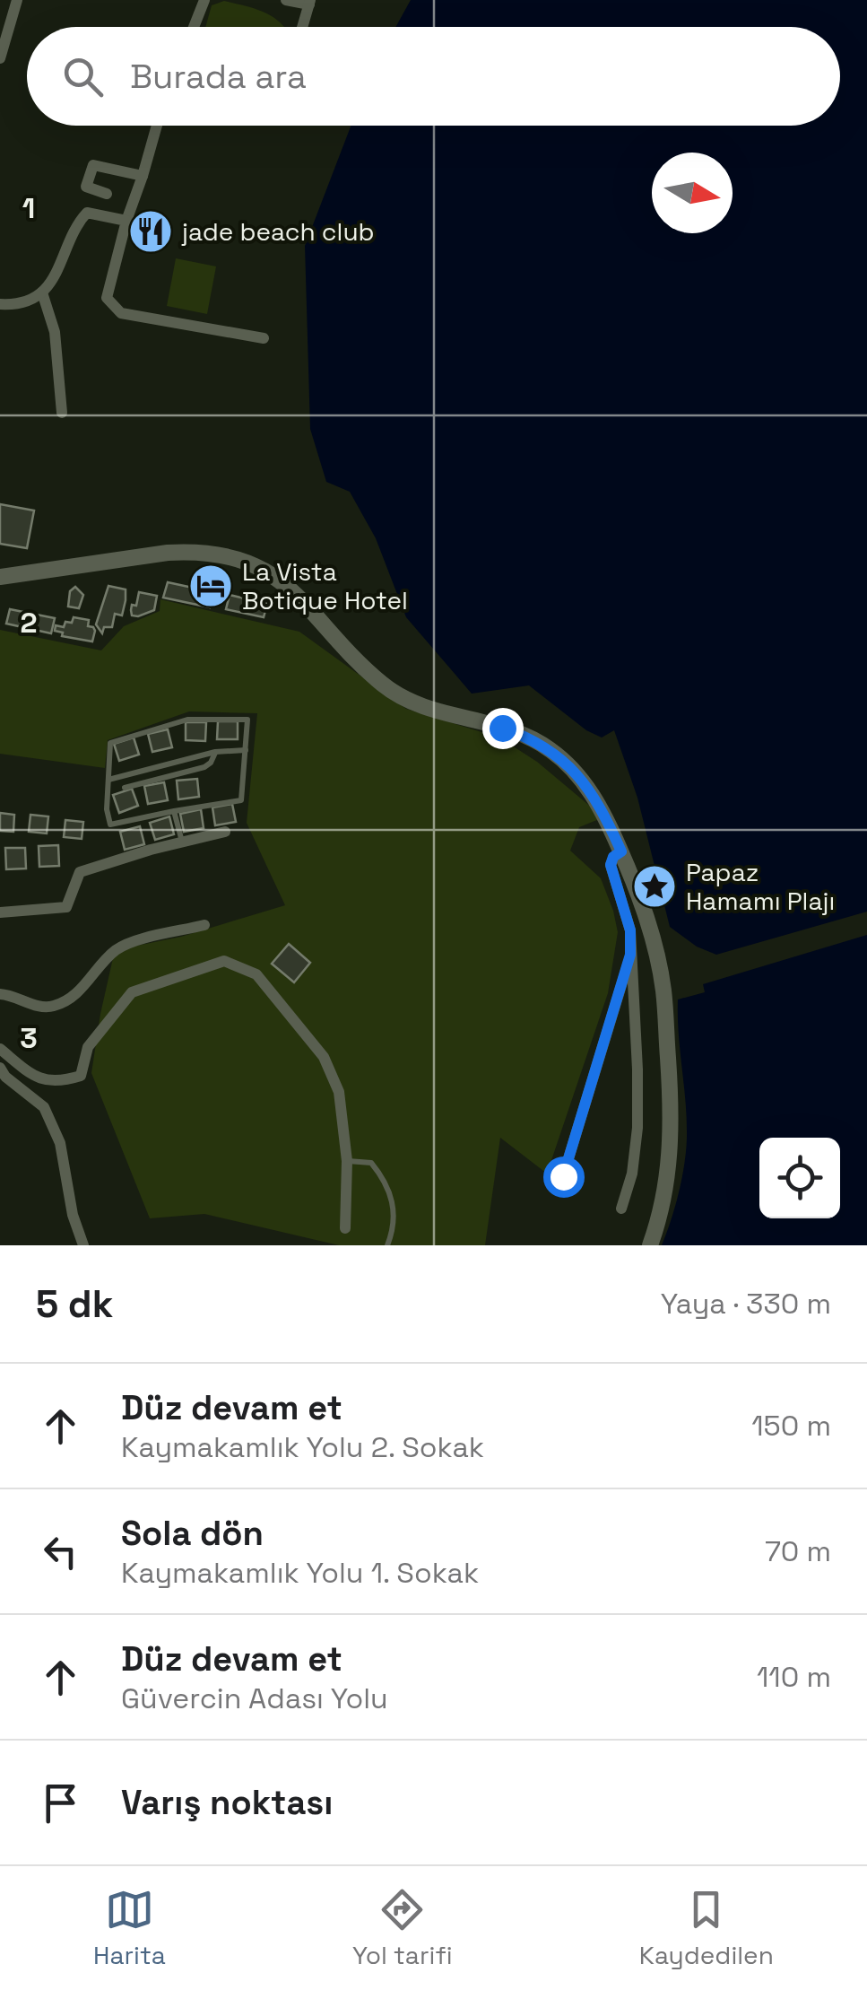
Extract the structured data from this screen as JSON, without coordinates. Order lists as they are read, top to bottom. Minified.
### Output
{"places":{"restaurant":["jade beach club"],"hotel":["La Vista Botique Hotel"],"place":["Papaz Hamamı Plajı"]},"north":"right","page":{"search":"Burada ara","heading":["5 dk","Yaya · 330 m"],"list":[["Düz devam et","Kaymakamlık Yolu 2. Sokak","150 m"],["Sola dön","Kaymakamlık Yolu 1. Sokak","70 m"],["Düz devam et","Güvercin Adası Yolu","110 m"],"Varış noktası"],"nav":["Harita","Yol tarifi","Kaydedilen"]},"grid":{"rows":["1","2","3"]}}
